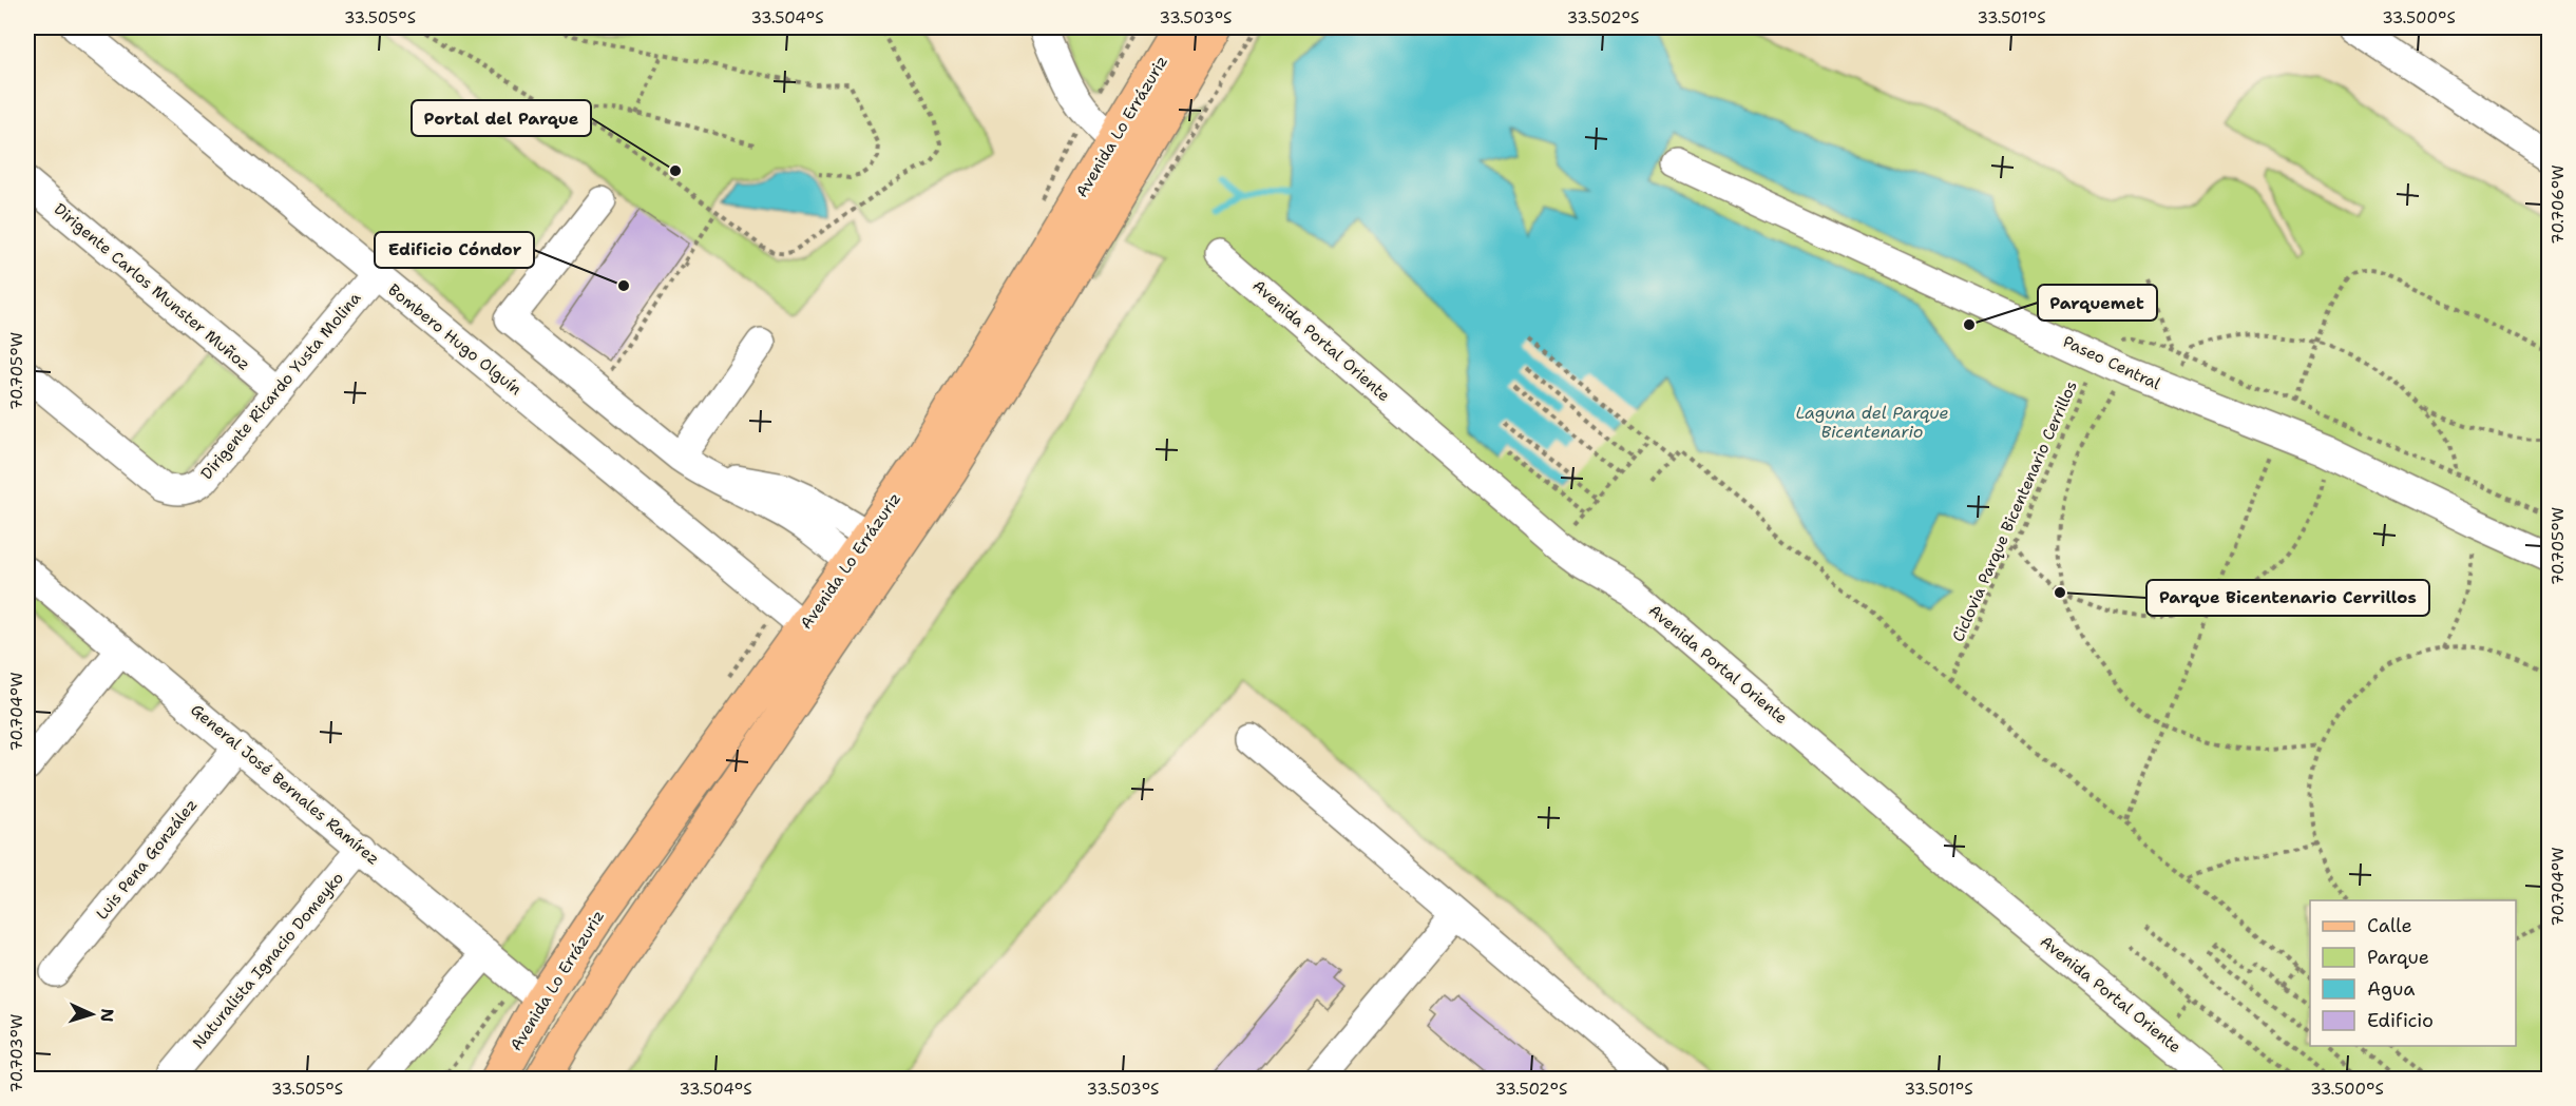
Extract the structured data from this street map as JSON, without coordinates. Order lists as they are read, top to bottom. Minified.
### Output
{"streets":{"main road":["Avenida Lo Errázuriz"],"street":["Dirigente Carlos Munster Muñoz","Bombero Hugo Olguín","Avenida Portal Oriente","Paseo Central","Dirigente Ricardo Yusta Molina","General José Bernales Ramírez","Luis Pena González","Naturalista Ignacio Domeyko"],"path":["Ciclovia Parque Bicentenario Cerrillos"]},"crossings":[["Avenida Lo Errázuriz","Bombero Hugo Olguín"],["Avenida Lo Errázuriz","General José Bernales Ramírez"],["Dirigente Carlos Munster Muñoz","Dirigente Ricardo Yusta Molina"],["Bombero Hugo Olguín","Dirigente Ricardo Yusta Molina"],["Paseo Central","Ciclovia Parque Bicentenario Cerrillos"],["General José Bernales Ramírez","Luis Pena González"],["General José Bernales Ramírez","Naturalista Ignacio Domeyko"]],"water":["Laguna del Parque Bicentenario"],"places":["Portal del Parque","Edificio Cóndor","Parquemet","Parque Bicentenario Cerrillos"],"legend":["Calle","Parque","Agua","Edificio"],"north":"right","coordinates":["33.505°S","33.504°S","33.503°S","33.502°S","33.501°S","33.500°S","70.706°W","70.705°W","70.704°W","70.703°W"]}
